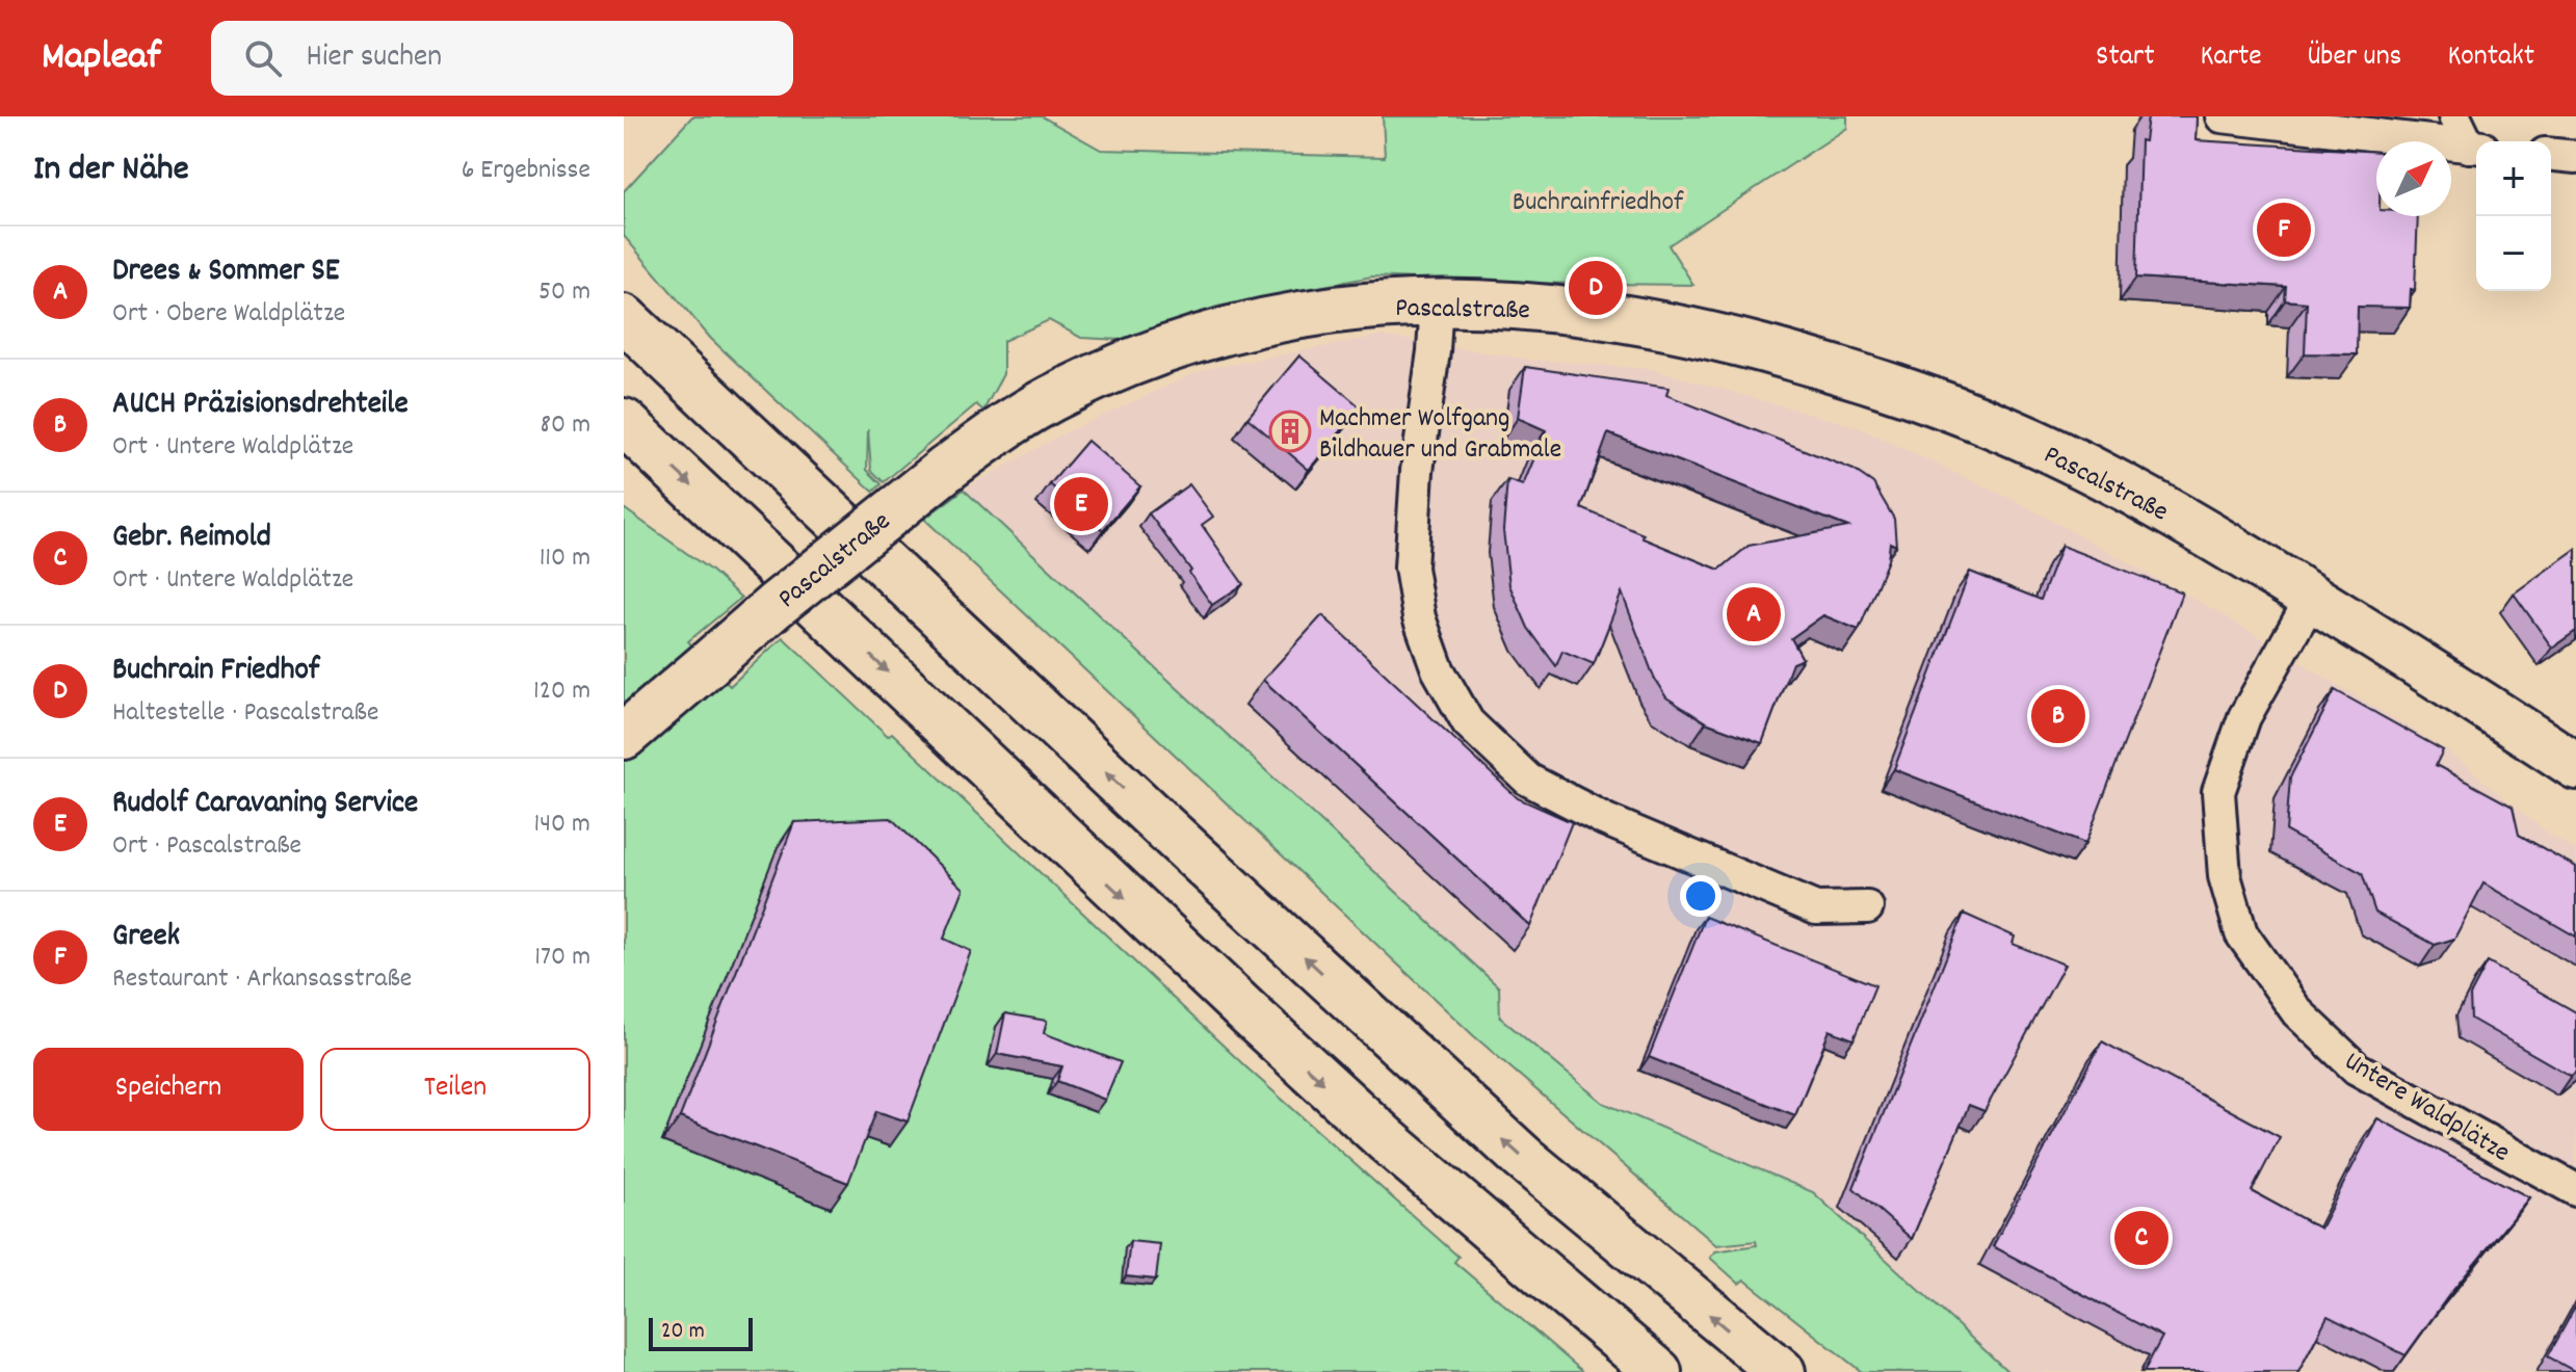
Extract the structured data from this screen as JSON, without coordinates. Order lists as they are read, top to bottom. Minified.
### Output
{"streets":{"main road":["Pascalstraße"],"street":["Untere Waldplätze"]},"crossings":[["Pascalstraße","Untere Waldplätze"]],"parks":["Buchrainfriedhof"],"places":{"building":["Machmer Wolfgang Bildhauer und Grabmale"]},"scale_bar":"20 m","north":"top right","page":{"header":"Mapleaf","search":"Hier suchen","nav":["Start","Karte","Über uns","Kontakt"],"heading":["In der Nähe","6 Ergebnisse"],"map_buttons":["+","−"],"pins":["F","D","E","A","B","C"],"list":[{"mark":"A","name":"Drees & Sommer SE","note":"Ort · Obere Waldplätze","value":"50 m"},{"mark":"B","name":"AUCH Präzisionsdrehteile","note":"Ort · Untere Waldplätze","value":"80 m"},{"mark":"C","name":"Gebr. Reimold","note":"Ort · Untere Waldplätze","value":"110 m"},{"mark":"D","name":"Buchrain Friedhof","note":"Haltestelle · Pascalstraße","value":"120 m"},{"mark":"E","name":"Rudolf Caravaning Service","note":"Ort · Pascalstraße","value":"140 m"},{"mark":"F","name":"Greek","note":"Restaurant · Arkansasstraße","value":"170 m"}],"buttons":["Speichern","Teilen"],"scale":"20 m"}}
